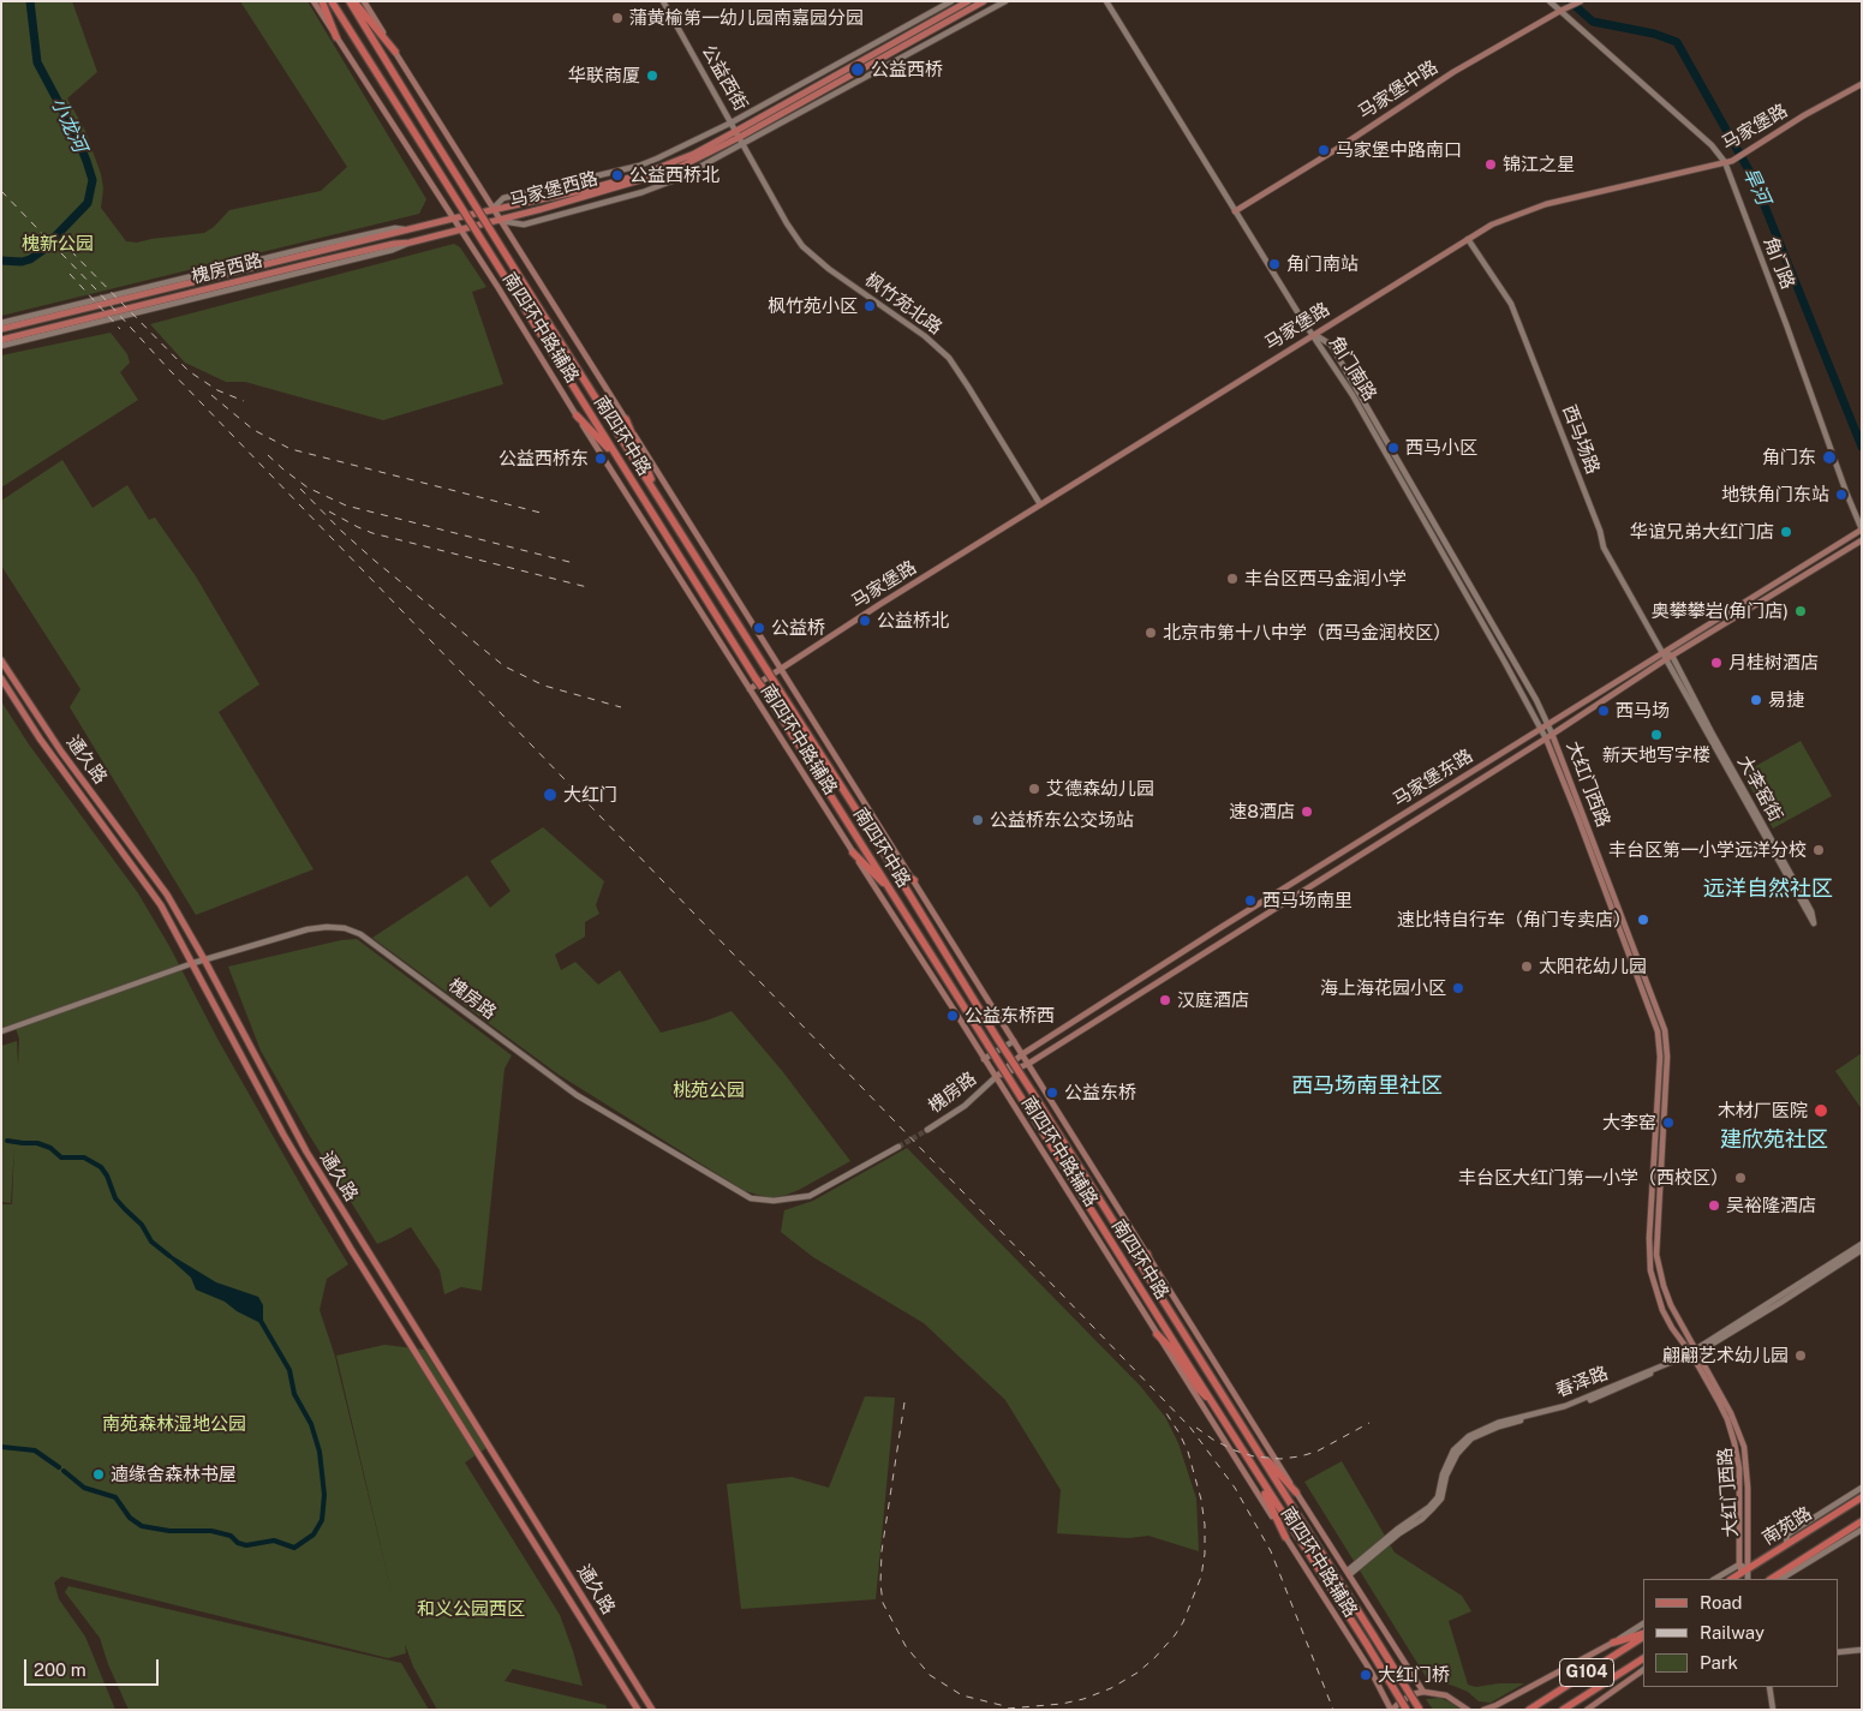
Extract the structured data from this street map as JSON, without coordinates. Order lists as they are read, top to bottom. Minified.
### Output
{"streets":{"highway":["南四环中路","南苑路","G104"],"main road":["马家堡中路","马家堡路","马家堡西路","槐房西路","南四环中路辅路","通久路","马家堡东路","大红门西路"],"street":["公益西街","角门路","枫竹苑北路","角门南路","西马场路","大李窑街","槐房路","春泽路"]},"crossings":[["公益西街","马家堡西路"],["公益西街","枫竹苑北路"],["马家堡中路","角门路"],["马家堡中路","角门南路"],["马家堡路","角门路"],["马家堡路","枫竹苑北路"],["马家堡路","南四环中路辅路"],["马家堡路","角门南路"],["马家堡路","西马场路"],["马家堡路","大红门西路"],["马家堡西路","槐房西路"],["马家堡西路","枫竹苑北路"],["马家堡西路","南四环中路辅路"],["角门路","马家堡东路"],["槐房西路","南四环中路辅路"],["南四环中路辅路","马家堡东路"],["南四环中路辅路","槐房路"],["南四环中路辅路","春泽路"],["角门南路","马家堡东路"],["角门南路","大红门西路"],["西马场路","马家堡东路"],["西马场路","大李窑街"],["通久路","槐房路"],["马家堡东路","大红门西路"],["马家堡东路","大李窑街"],["马家堡东路","槐房路"],["大红门西路","春泽路"],["大红门西路","南苑路"]],"districts":["远洋自然社区","西马场南里社区","建欣苑社区"],"water":["小龙河","旱河"],"parks":["槐新公园","桃苑公园","南苑森林湿地公园","和义公园西区"],"places":["蒲黄榆第一幼儿园南嘉园分园","公益西桥","华联商厦","马家堡中路南口","锦江之星","公益西桥北","角门南站","枫竹苑小区","西马小区","角门东","公益西桥东","地铁角门东站","华谊兄弟大红门店","丰台区西马金润小学","奥攀攀岩(角门店)","公益桥北","公益桥","北京市第十八中学（西马金润校区）","月桂树酒店","易捷","西马场","新天地写字楼","艾德森幼儿园","大红门","速8酒店","公益桥东公交场站","丰台区第一小学远洋分校","西马场南里","速比特自行车（角门专卖店）","太阳花幼儿园","海上海花园小区","汉庭酒店","公益东桥西","公益东桥","木材厂医院","大李窑","丰台区大红门第一小学（西校区）","吴裕隆酒店","翩翩艺术幼儿园","遖缘舍森林书屋","大红门桥"],"legend":["Road","Railway","Park"],"scale_bar":"200 m"}
